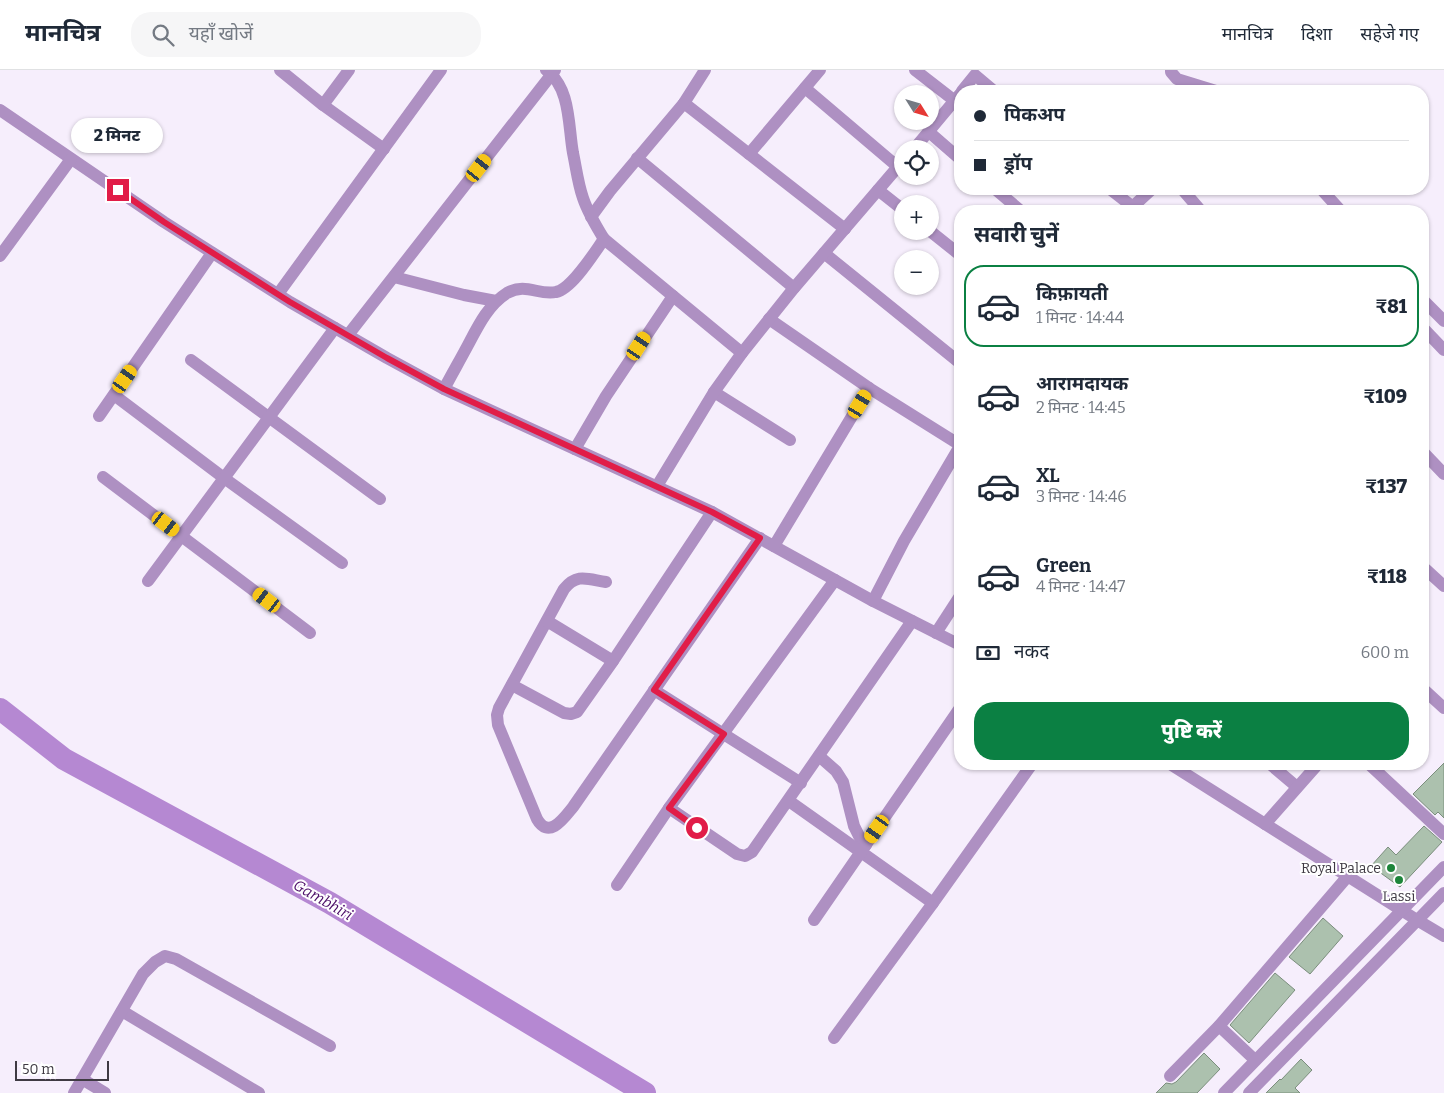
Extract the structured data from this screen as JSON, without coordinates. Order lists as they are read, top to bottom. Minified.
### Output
{"water":["Gambhiri"],"places":["Royal Palace","Lassi"],"scale_bar":"50 m","north":"bottom right","page":{"header":"मानचित्र","search":"यहाँ खोजें","nav":["मानचित्र","दिशा","सहेजे गए"],"map_buttons":["+","−"],"banner":["पिकअप","ड्रॉप"],"bubble":"2 मिनट","heading":"सवारी चुनें","list":[{"name":"किफ़ायती","note":"1 मिनट · 14:44","value":"₹81"},{"name":"आरामदायक","note":"2 मिनट · 14:45","value":"₹109"},{"name":"XL","note":"3 मिनट · 14:46","value":"₹137"},{"name":"Green","note":"4 मिनट · 14:47","value":"₹118"}],"pay":["नकद","600 m"],"buttons":"पुष्टि करें","scale":"50 m"}}
